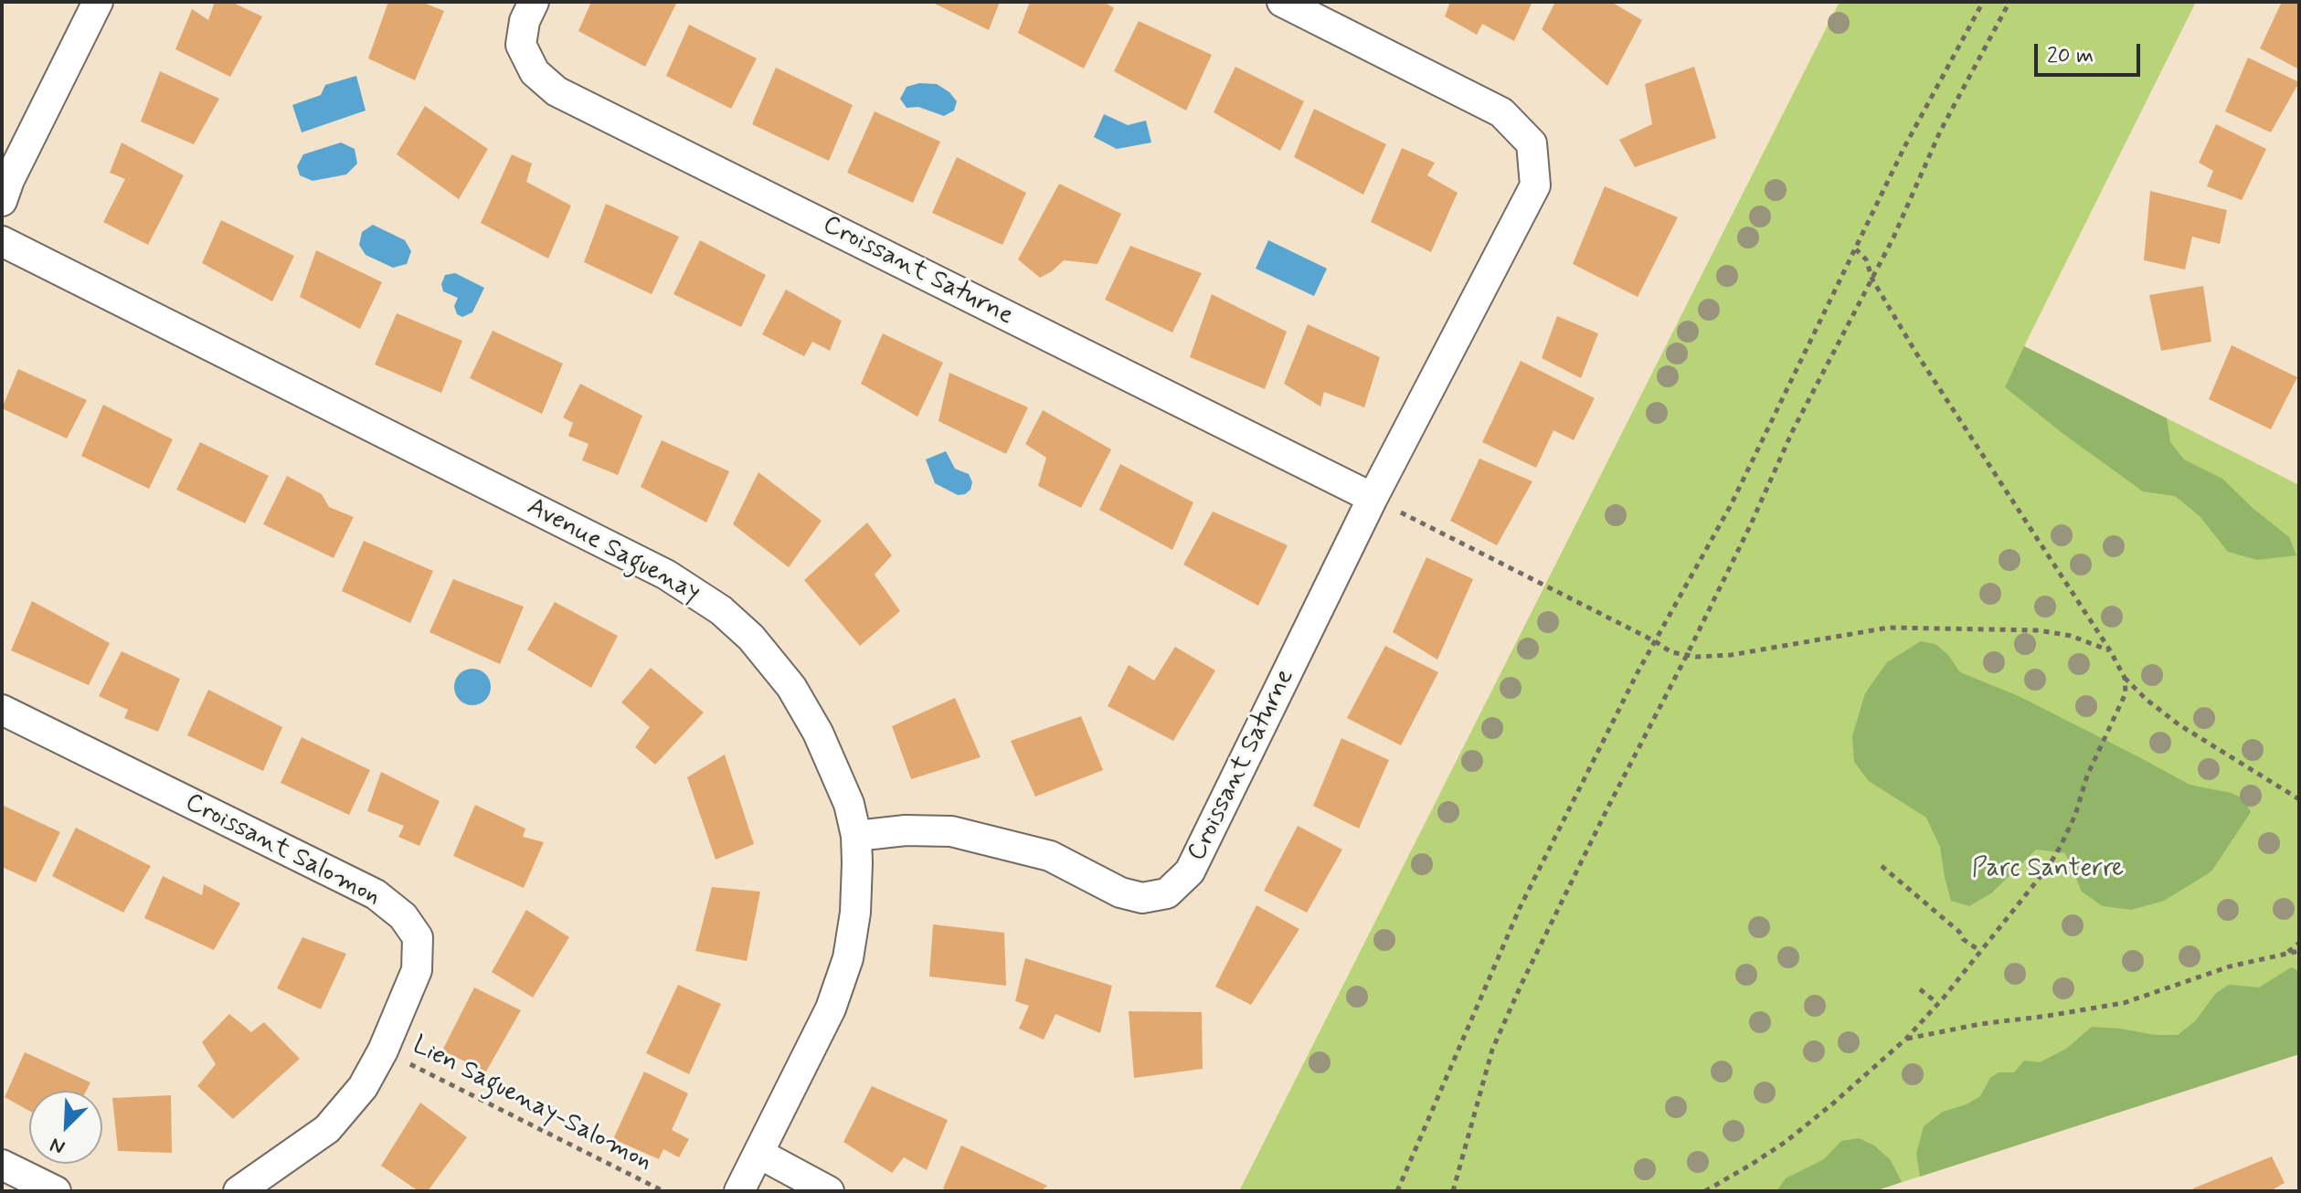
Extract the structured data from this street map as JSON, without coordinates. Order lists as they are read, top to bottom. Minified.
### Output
{"streets":{"street":["Croissant Saturne","Avenue Saguenay","Croissant Salomon"],"path":["Lien Saguenay-Salomon"]},"crossings":[["Croissant Saturne","Avenue Saguenay"],["Croissant Salomon","Lien Saguenay-Salomon"]],"parks":["Parc Santerre"],"scale_bar":"20 m","north":"bottom left"}
